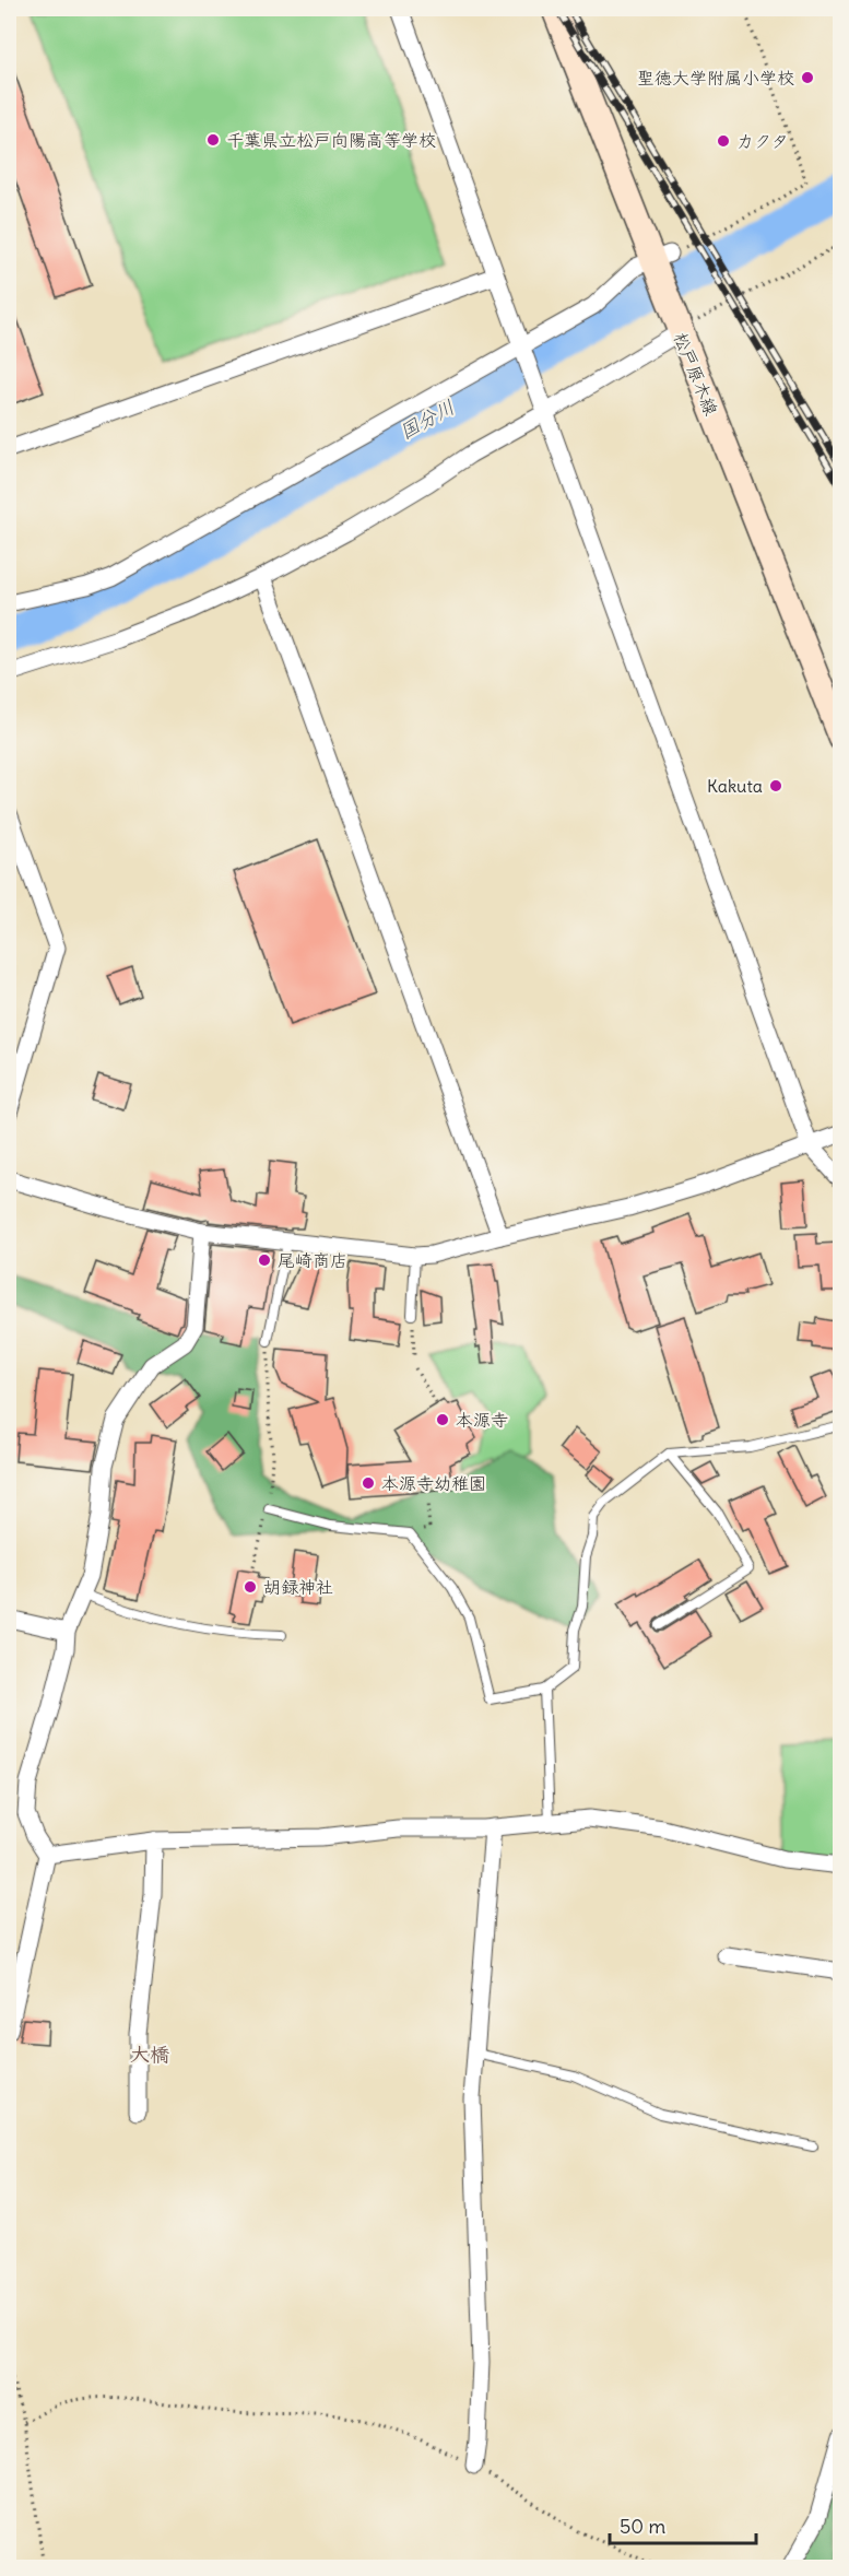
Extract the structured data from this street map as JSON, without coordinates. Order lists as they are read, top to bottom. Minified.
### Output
{"streets":{"main road":["松戸原木線"]},"districts":["大橋"],"water":["国分川"],"places":["聖徳大学附属小学校","千葉県立松戸向陽高等学校","カクタ","Kakuta","尾崎商店","本源寺","本源寺幼稚園","胡録神社"],"scale_bar":"50 m"}
